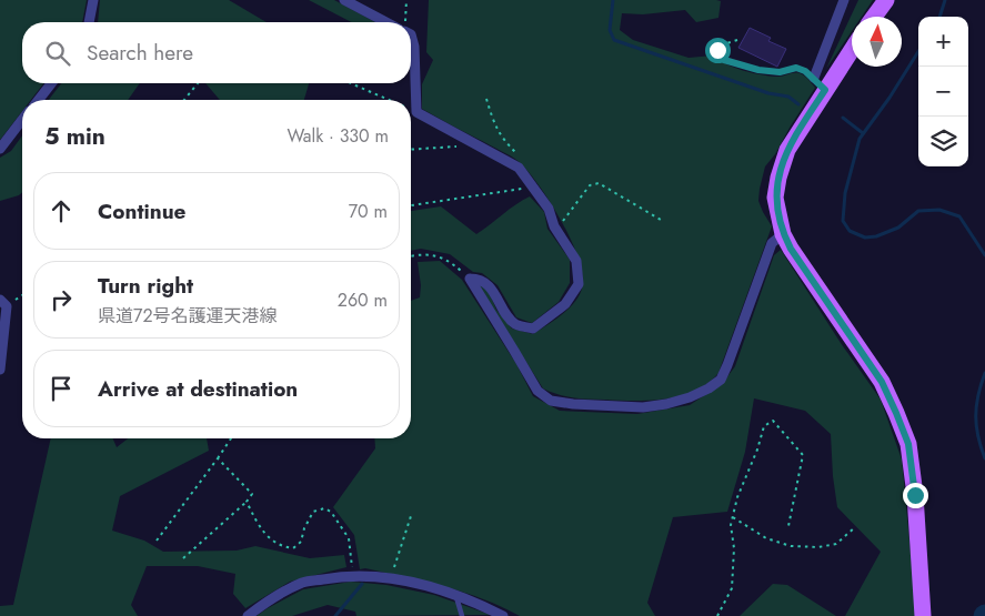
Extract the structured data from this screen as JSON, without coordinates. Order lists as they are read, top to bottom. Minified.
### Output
{"north":"top","page":{"map_buttons":["+","−"],"search":"Search here","heading":["5 min","Walk · 330 m"],"list":[["Continue","70 m"],["Turn right","県道72号名護運天港線","260 m"],"Arrive at destination"]}}
